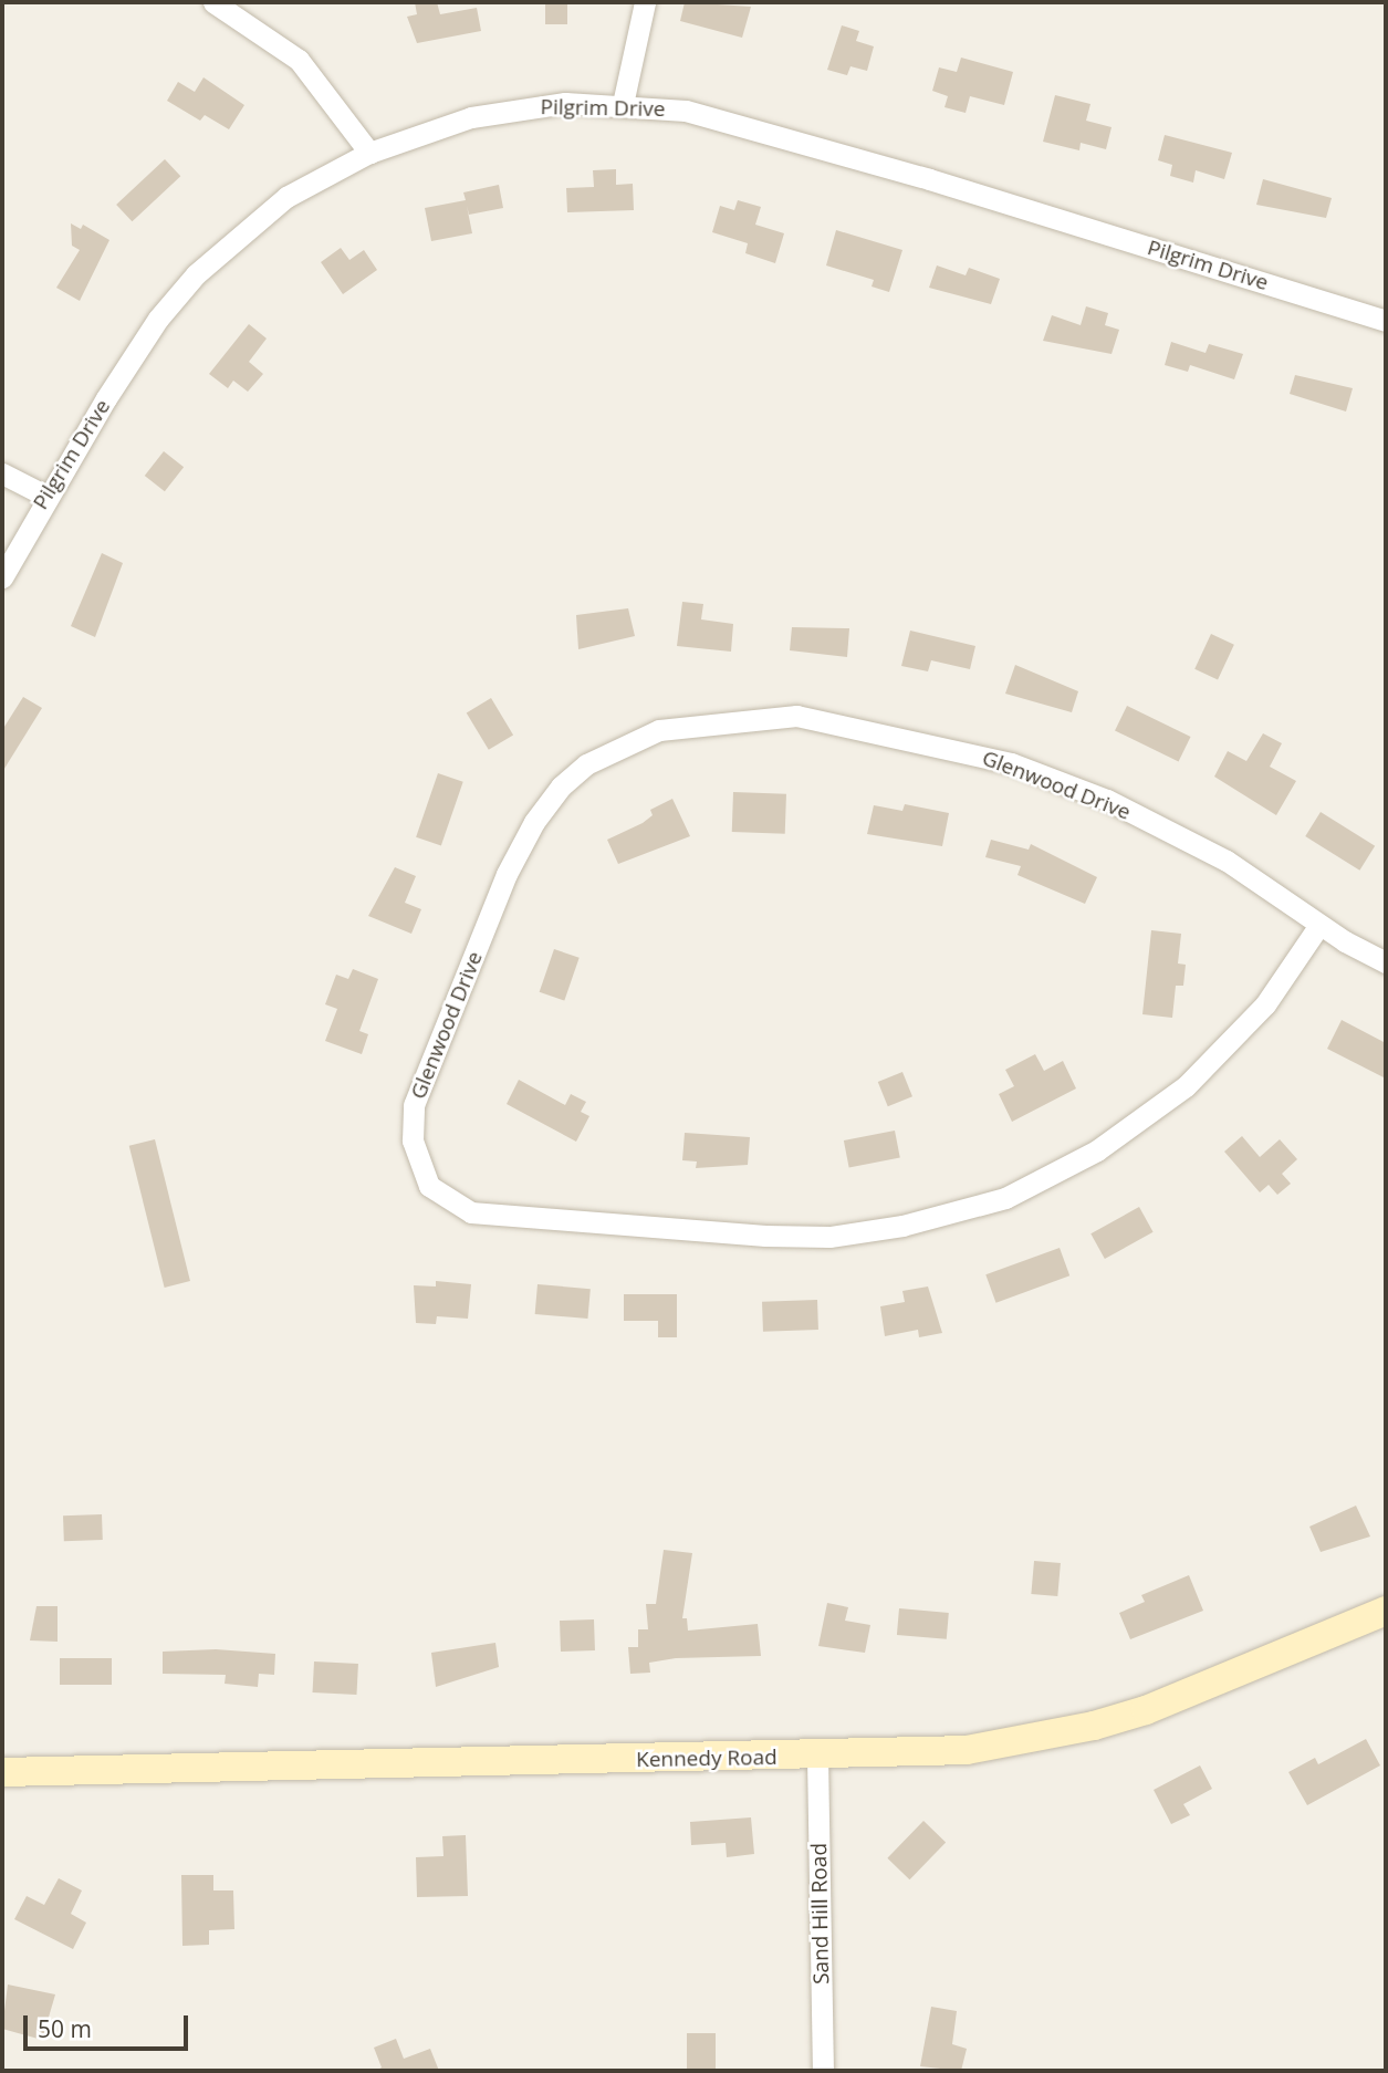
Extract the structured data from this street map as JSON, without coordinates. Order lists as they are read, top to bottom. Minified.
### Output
{"streets":{"street":["Pilgrim Drive","Glenwood Drive","Kennedy Road","Sand Hill Road"]},"crossings":[["Kennedy Road","Sand Hill Road"]],"scale_bar":"50 m"}
